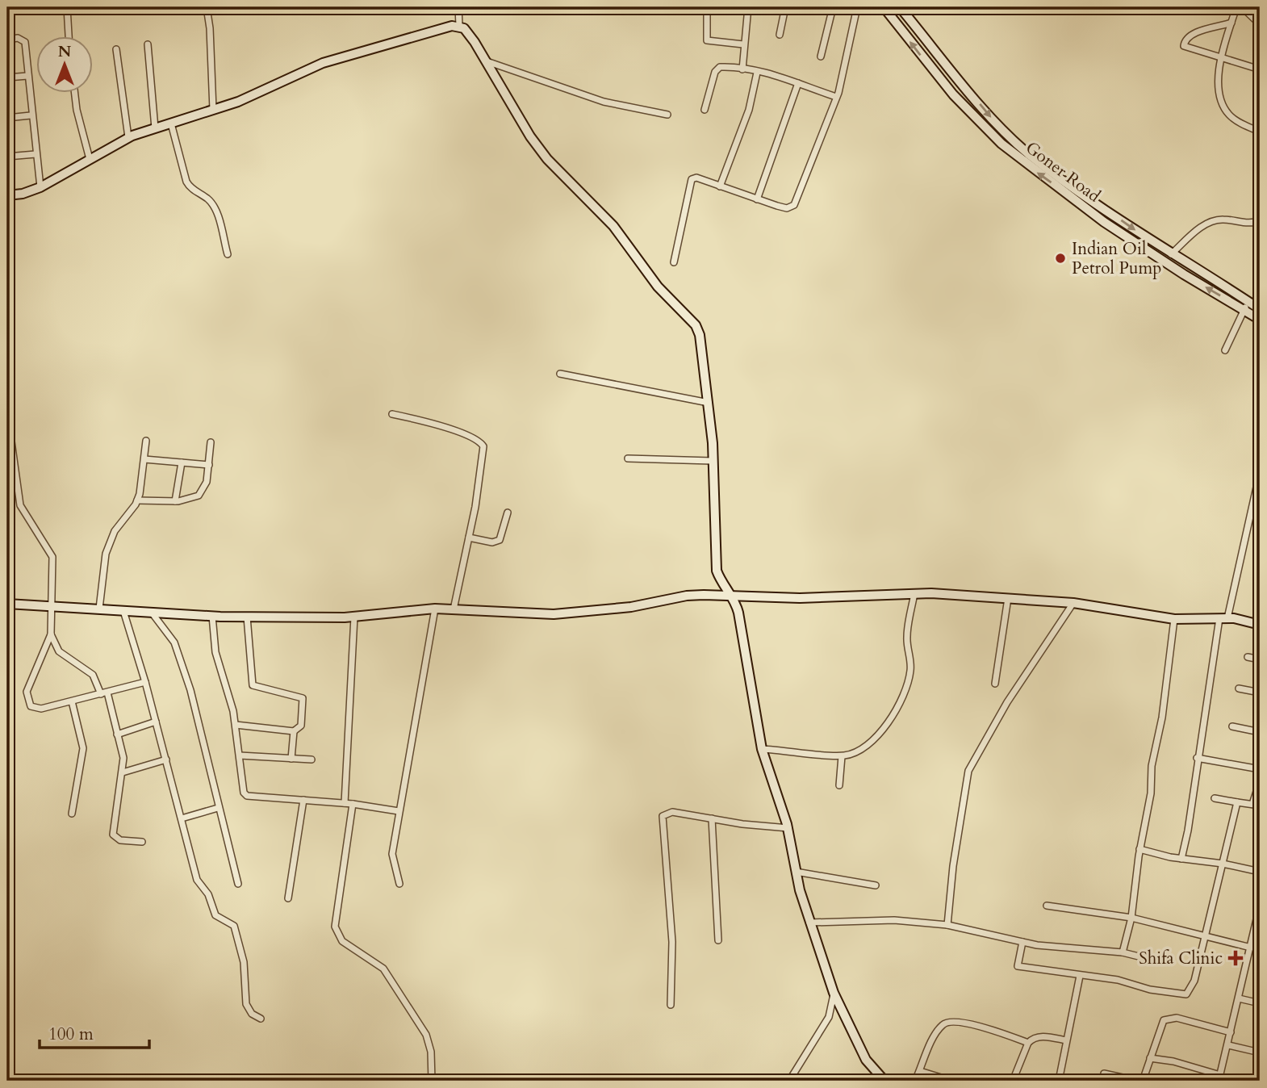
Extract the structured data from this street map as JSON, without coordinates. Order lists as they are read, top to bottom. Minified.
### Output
{"streets":{"street":["Goner Road"]},"places":{"other":["Indian Oil Petrol Pump"],"health":["Shifa Clinic"]},"scale_bar":"100 m","north":"top"}
